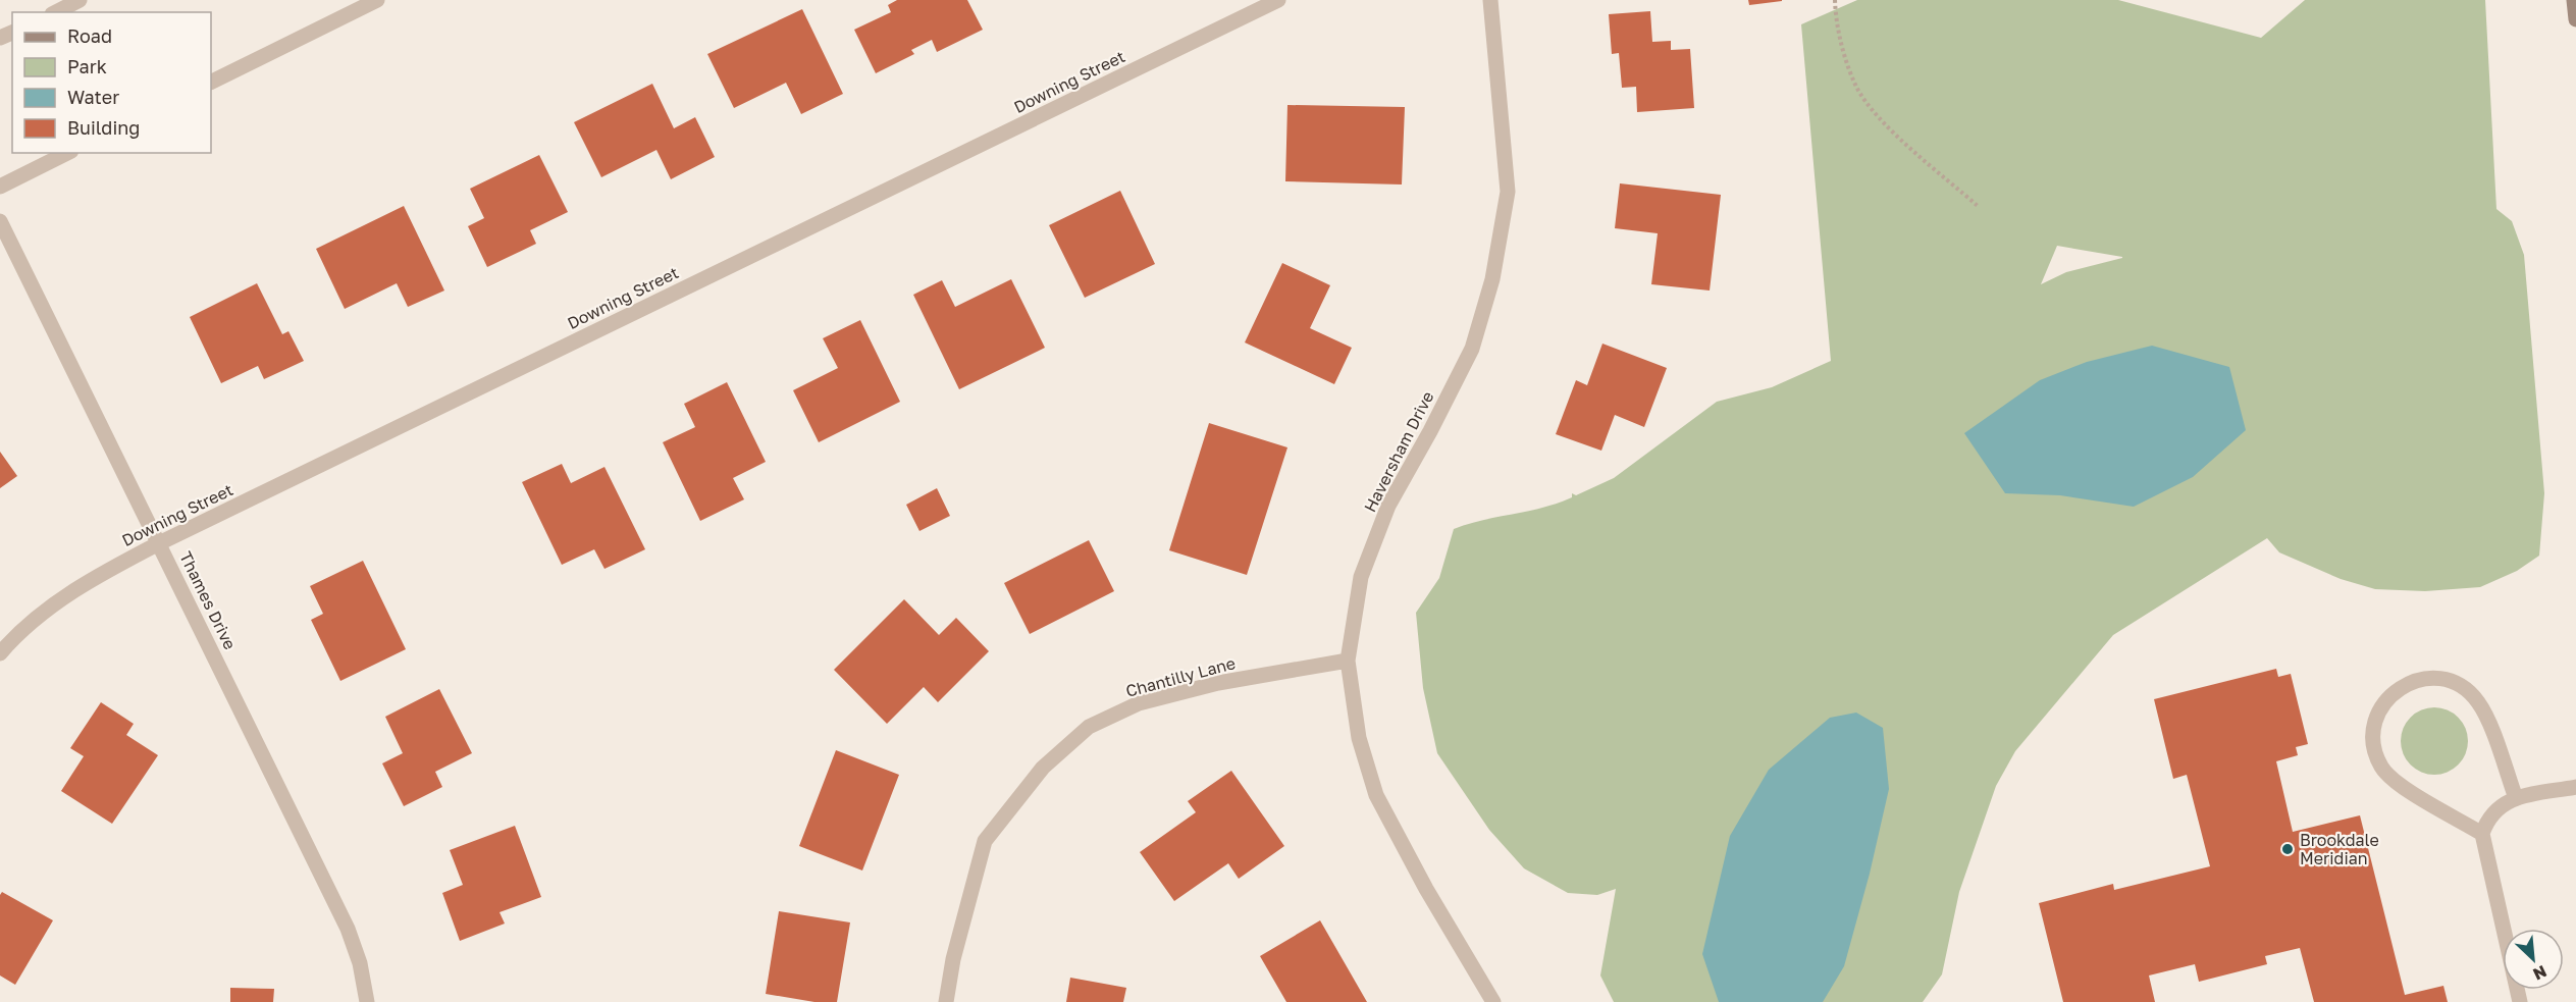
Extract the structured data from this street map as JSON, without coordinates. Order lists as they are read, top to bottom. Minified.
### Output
{"streets":{"street":["Downing Street","Haversham Drive","Thames Drive","Chantilly Lane"]},"crossings":[["Downing Street","Thames Drive"],["Haversham Drive","Chantilly Lane"]],"places":["Brookdale Meridian"],"legend":["Road","Park","Water","Building"],"north":"bottom right"}
